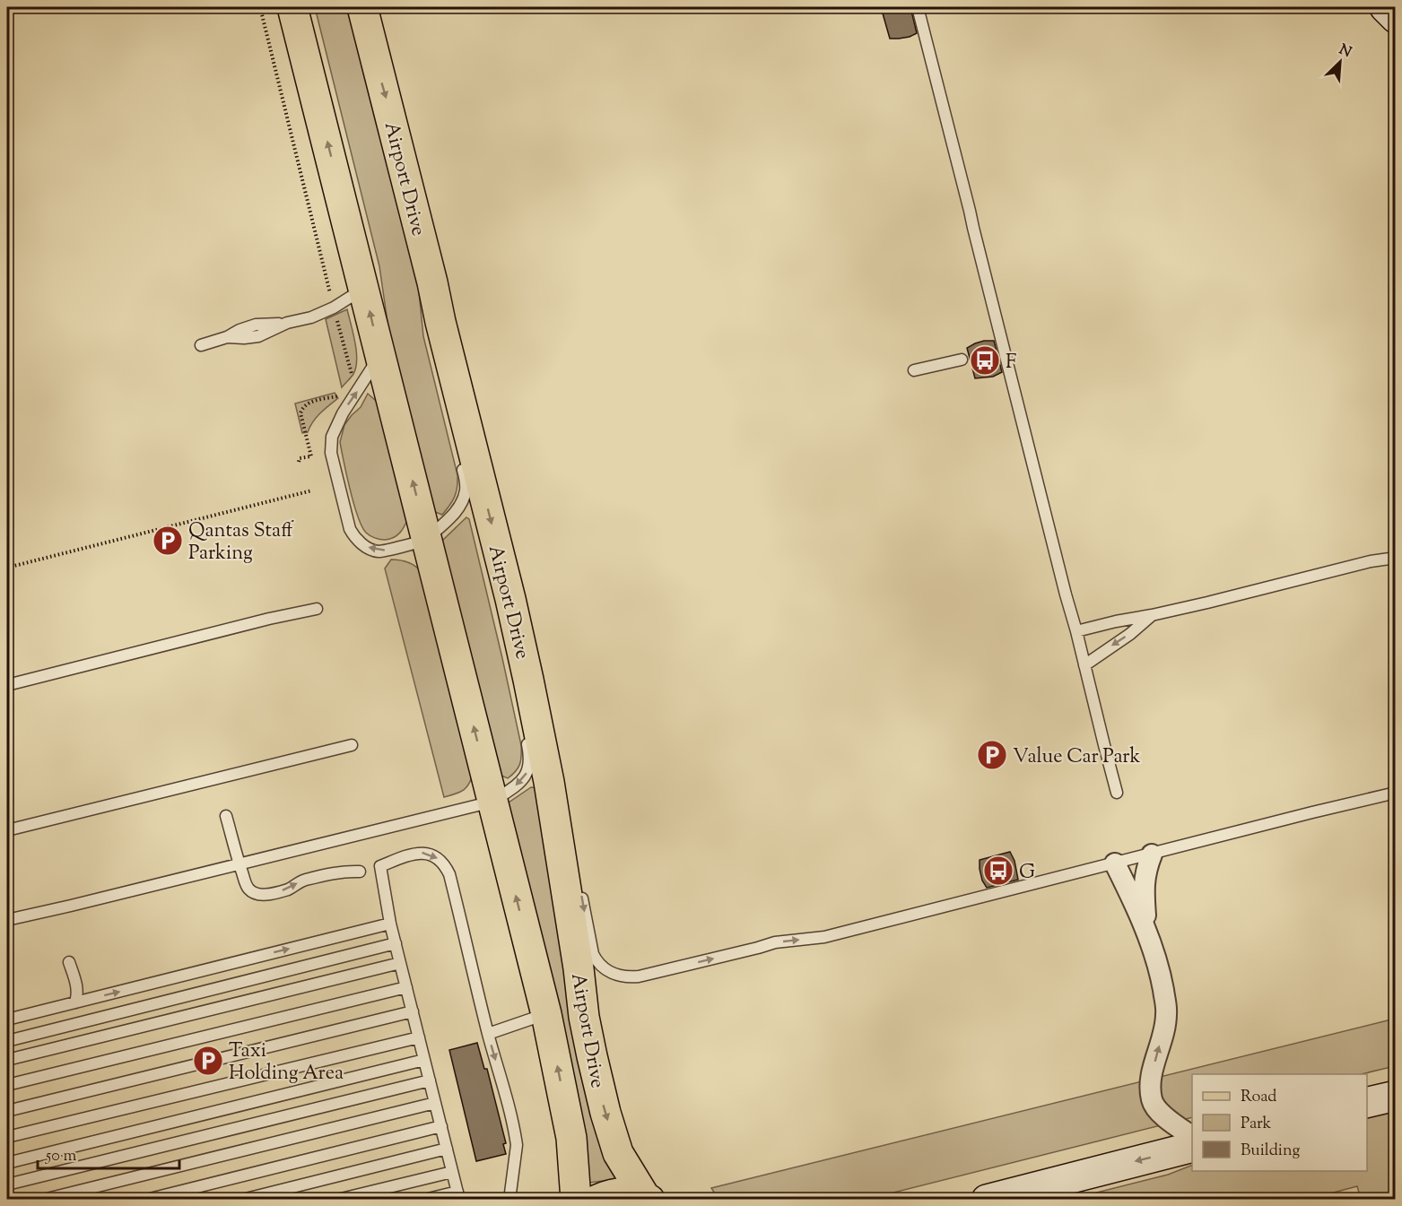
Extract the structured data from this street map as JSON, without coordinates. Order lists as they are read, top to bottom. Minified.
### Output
{"streets":{"main road":["Airport Drive"]},"places":{"bus stop":["F","G"],"parking":["Qantas Staff Parking","Value Car Park","Taxi Holding Area"]},"legend":["Road","Park","Building"],"scale_bar":"50 m","north":"top right"}
